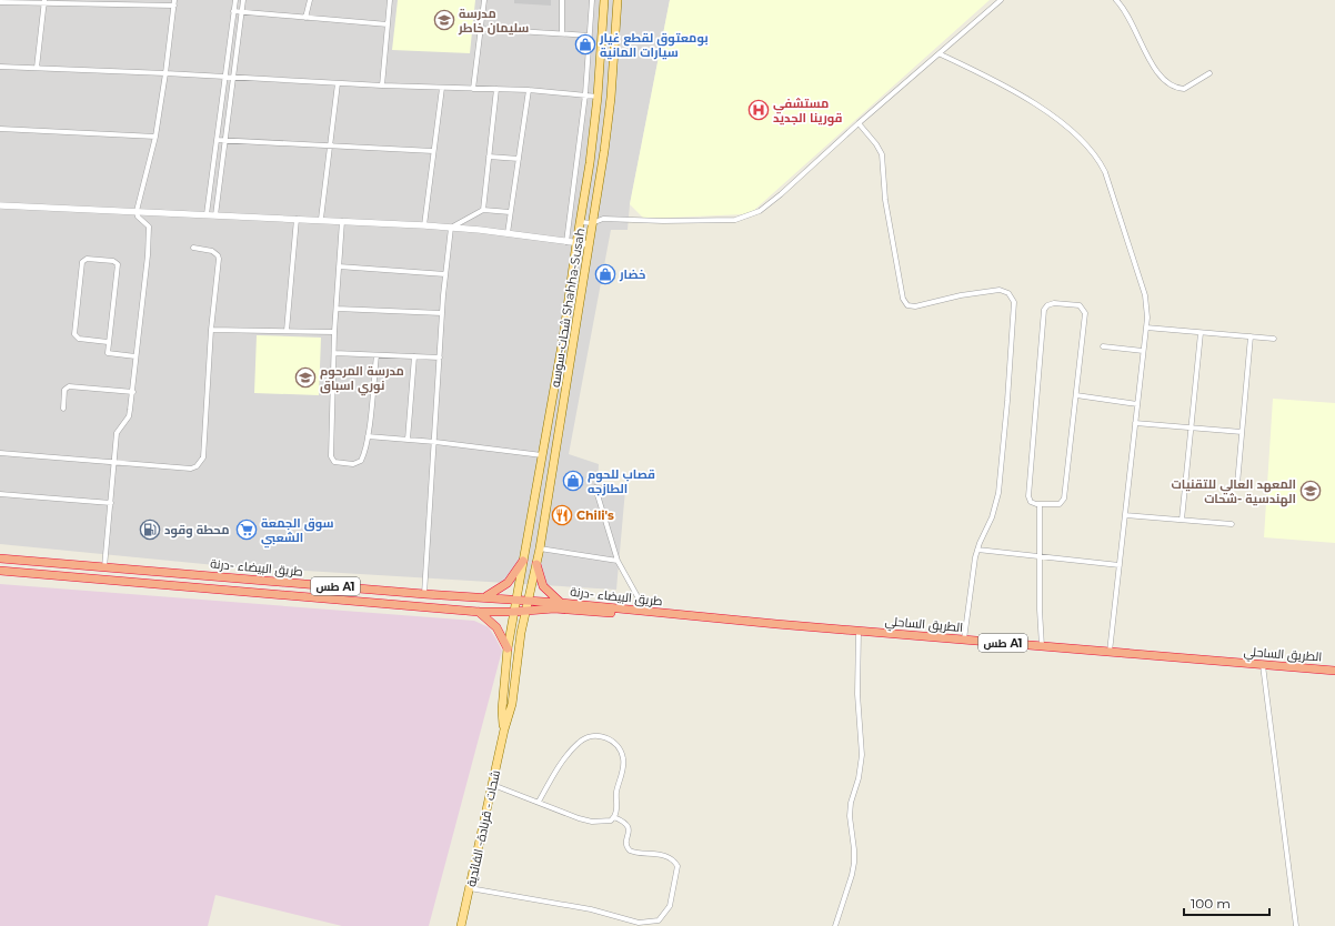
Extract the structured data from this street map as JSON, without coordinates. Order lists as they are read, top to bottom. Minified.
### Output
{"streets":{"highway":["طريق البيضاء -درنة","طس A1","الطريق الساحلي"],"main road":["شحات-سوسه Shahha-Susah","شحات - قرنادة- الفائدية"]},"crossings":[["شحات-سوسه Shahha-Susah","طريق البيضاء -درنة"],["شحات-سوسه Shahha-Susah","شحات - قرنادة- الفائدية"],["طريق البيضاء -درنة","الطريق الساحلي"]],"places":{"school or university":["مدرسة سليمان خاطر","مدرسة المرحوم نوري اسباق","المعهد العالي للتقنيات الهندسية -شحات"],"shop":["بومعتوق لقطع غيار سيارات المانية","خضار","قصاب للحوم الطازجه"],"hospital":["مستشفي قورينا الجديد"],"restaurant":["Chili's"],"fuel station":["محطة وقود"],"supermarket":["سوق الجمعة الشعبي"]},"scale_bar":"100 m"}
